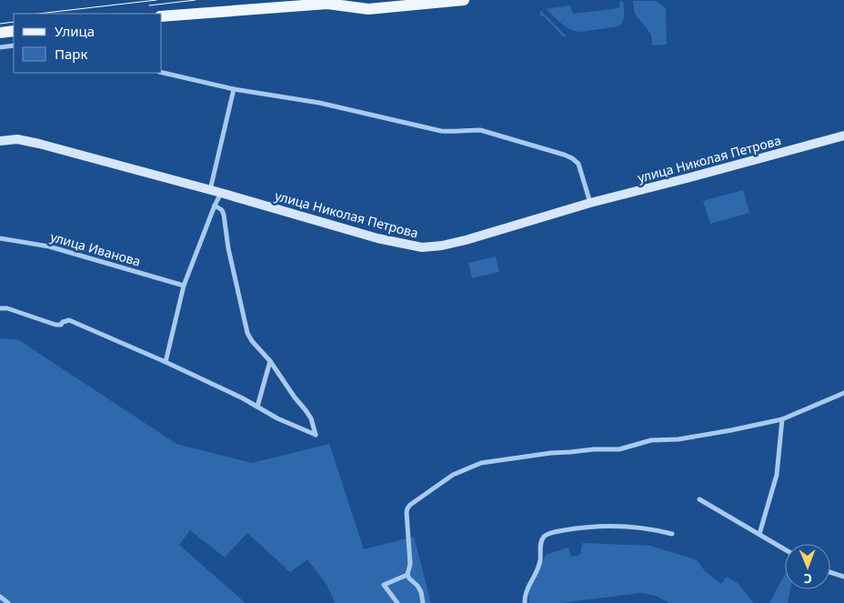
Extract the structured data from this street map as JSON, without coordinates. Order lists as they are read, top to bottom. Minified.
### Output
{"streets":{"main road":["улица Николая Петрова"],"street":["улица Иванова"]},"legend":["Улица","Парк"],"north":"bottom"}
